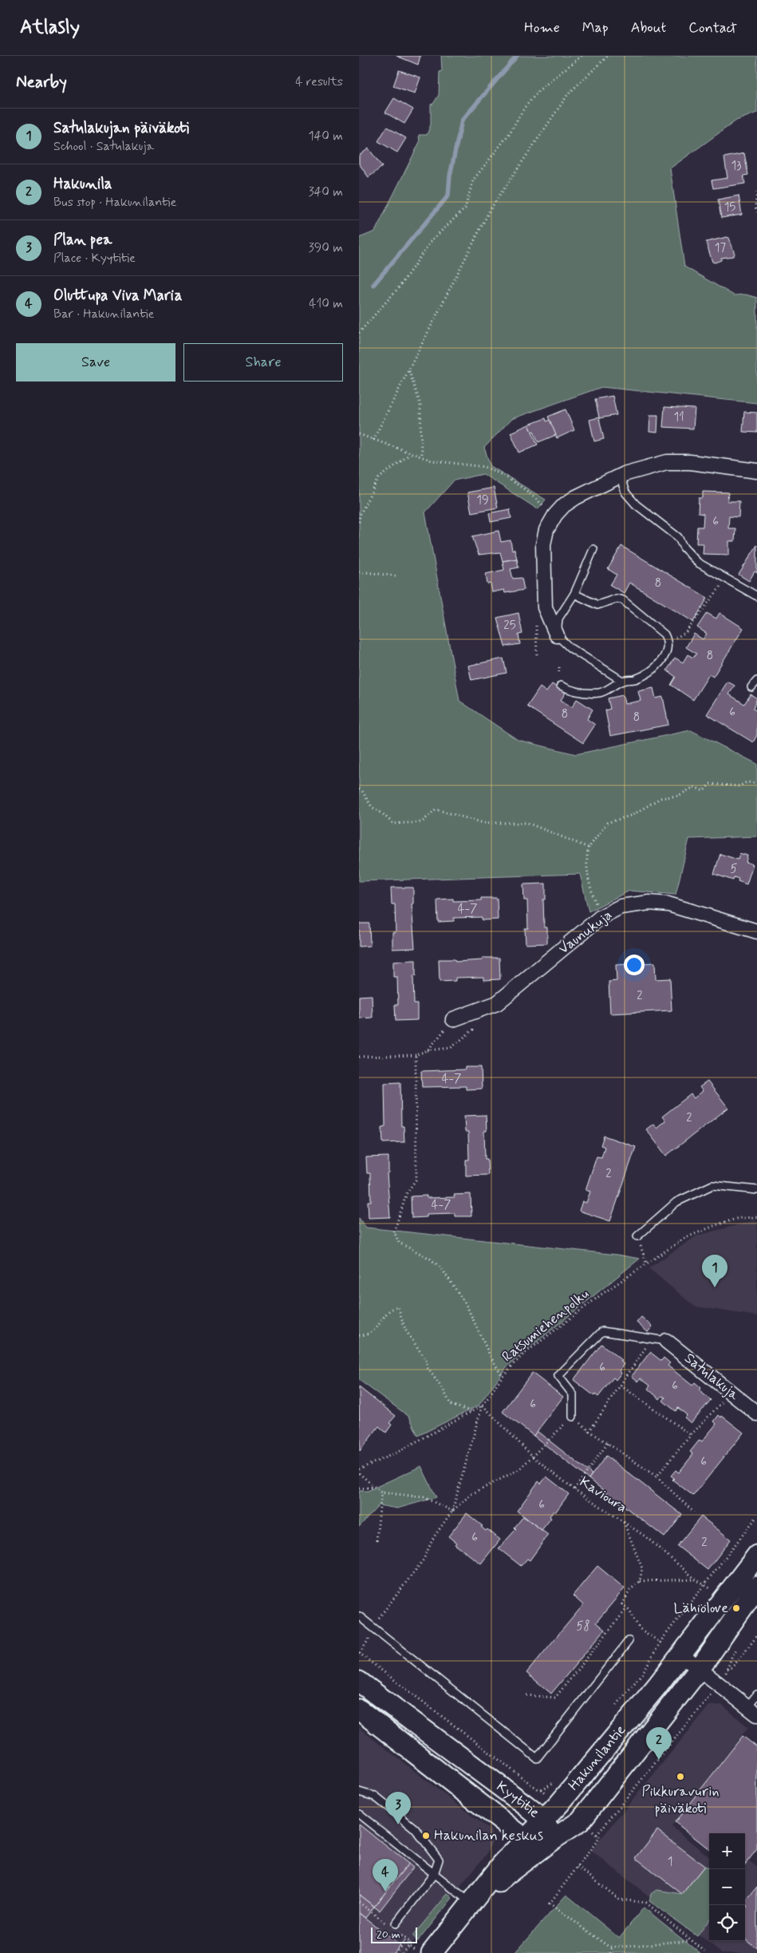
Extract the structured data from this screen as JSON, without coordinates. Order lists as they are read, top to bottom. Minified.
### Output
{"streets":{"main road":["Hakunilantie","Kyytitie"],"street":["Vaunukuja","Satulakuja"],"path":["Ratsumiehenpolku","Kavioura"]},"crossings":[["Ratsumiehenpolku","Kavioura"],["Hakunilantie","Kyytitie"]],"places":["Lähiölove","Pikkuravurin päiväkoti","Hakunilan keskus"],"house_numbers":["13","15","17","11","19","6","8","25","8","6","8","8","5","4-7","2","4-7","2","2","4-7","6","6","6","6","6","6","2","58","1"],"scale_bar":"20 m","page":{"header":"Atlasly","nav":["Home","Map","About","Contact"],"heading":["Nearby","4 results"],"list":[{"mark":"1","name":"Satulakujan päiväkoti","note":"School · Satulakuja","value":"140 m"},{"mark":"2","name":"Hakunila","note":"Bus stop · Hakunilantie","value":"340 m"},{"mark":"3","name":"Plan pea","note":"Place · Kyytitie","value":"390 m"},{"mark":"4","name":"Oluttupa Viva Maria","note":"Bar · Hakunilantie","value":"410 m"}],"buttons":["Save","Share"],"pins":["1","2","3","4"],"map_buttons":["+","−"],"scale":"20 m"}}
